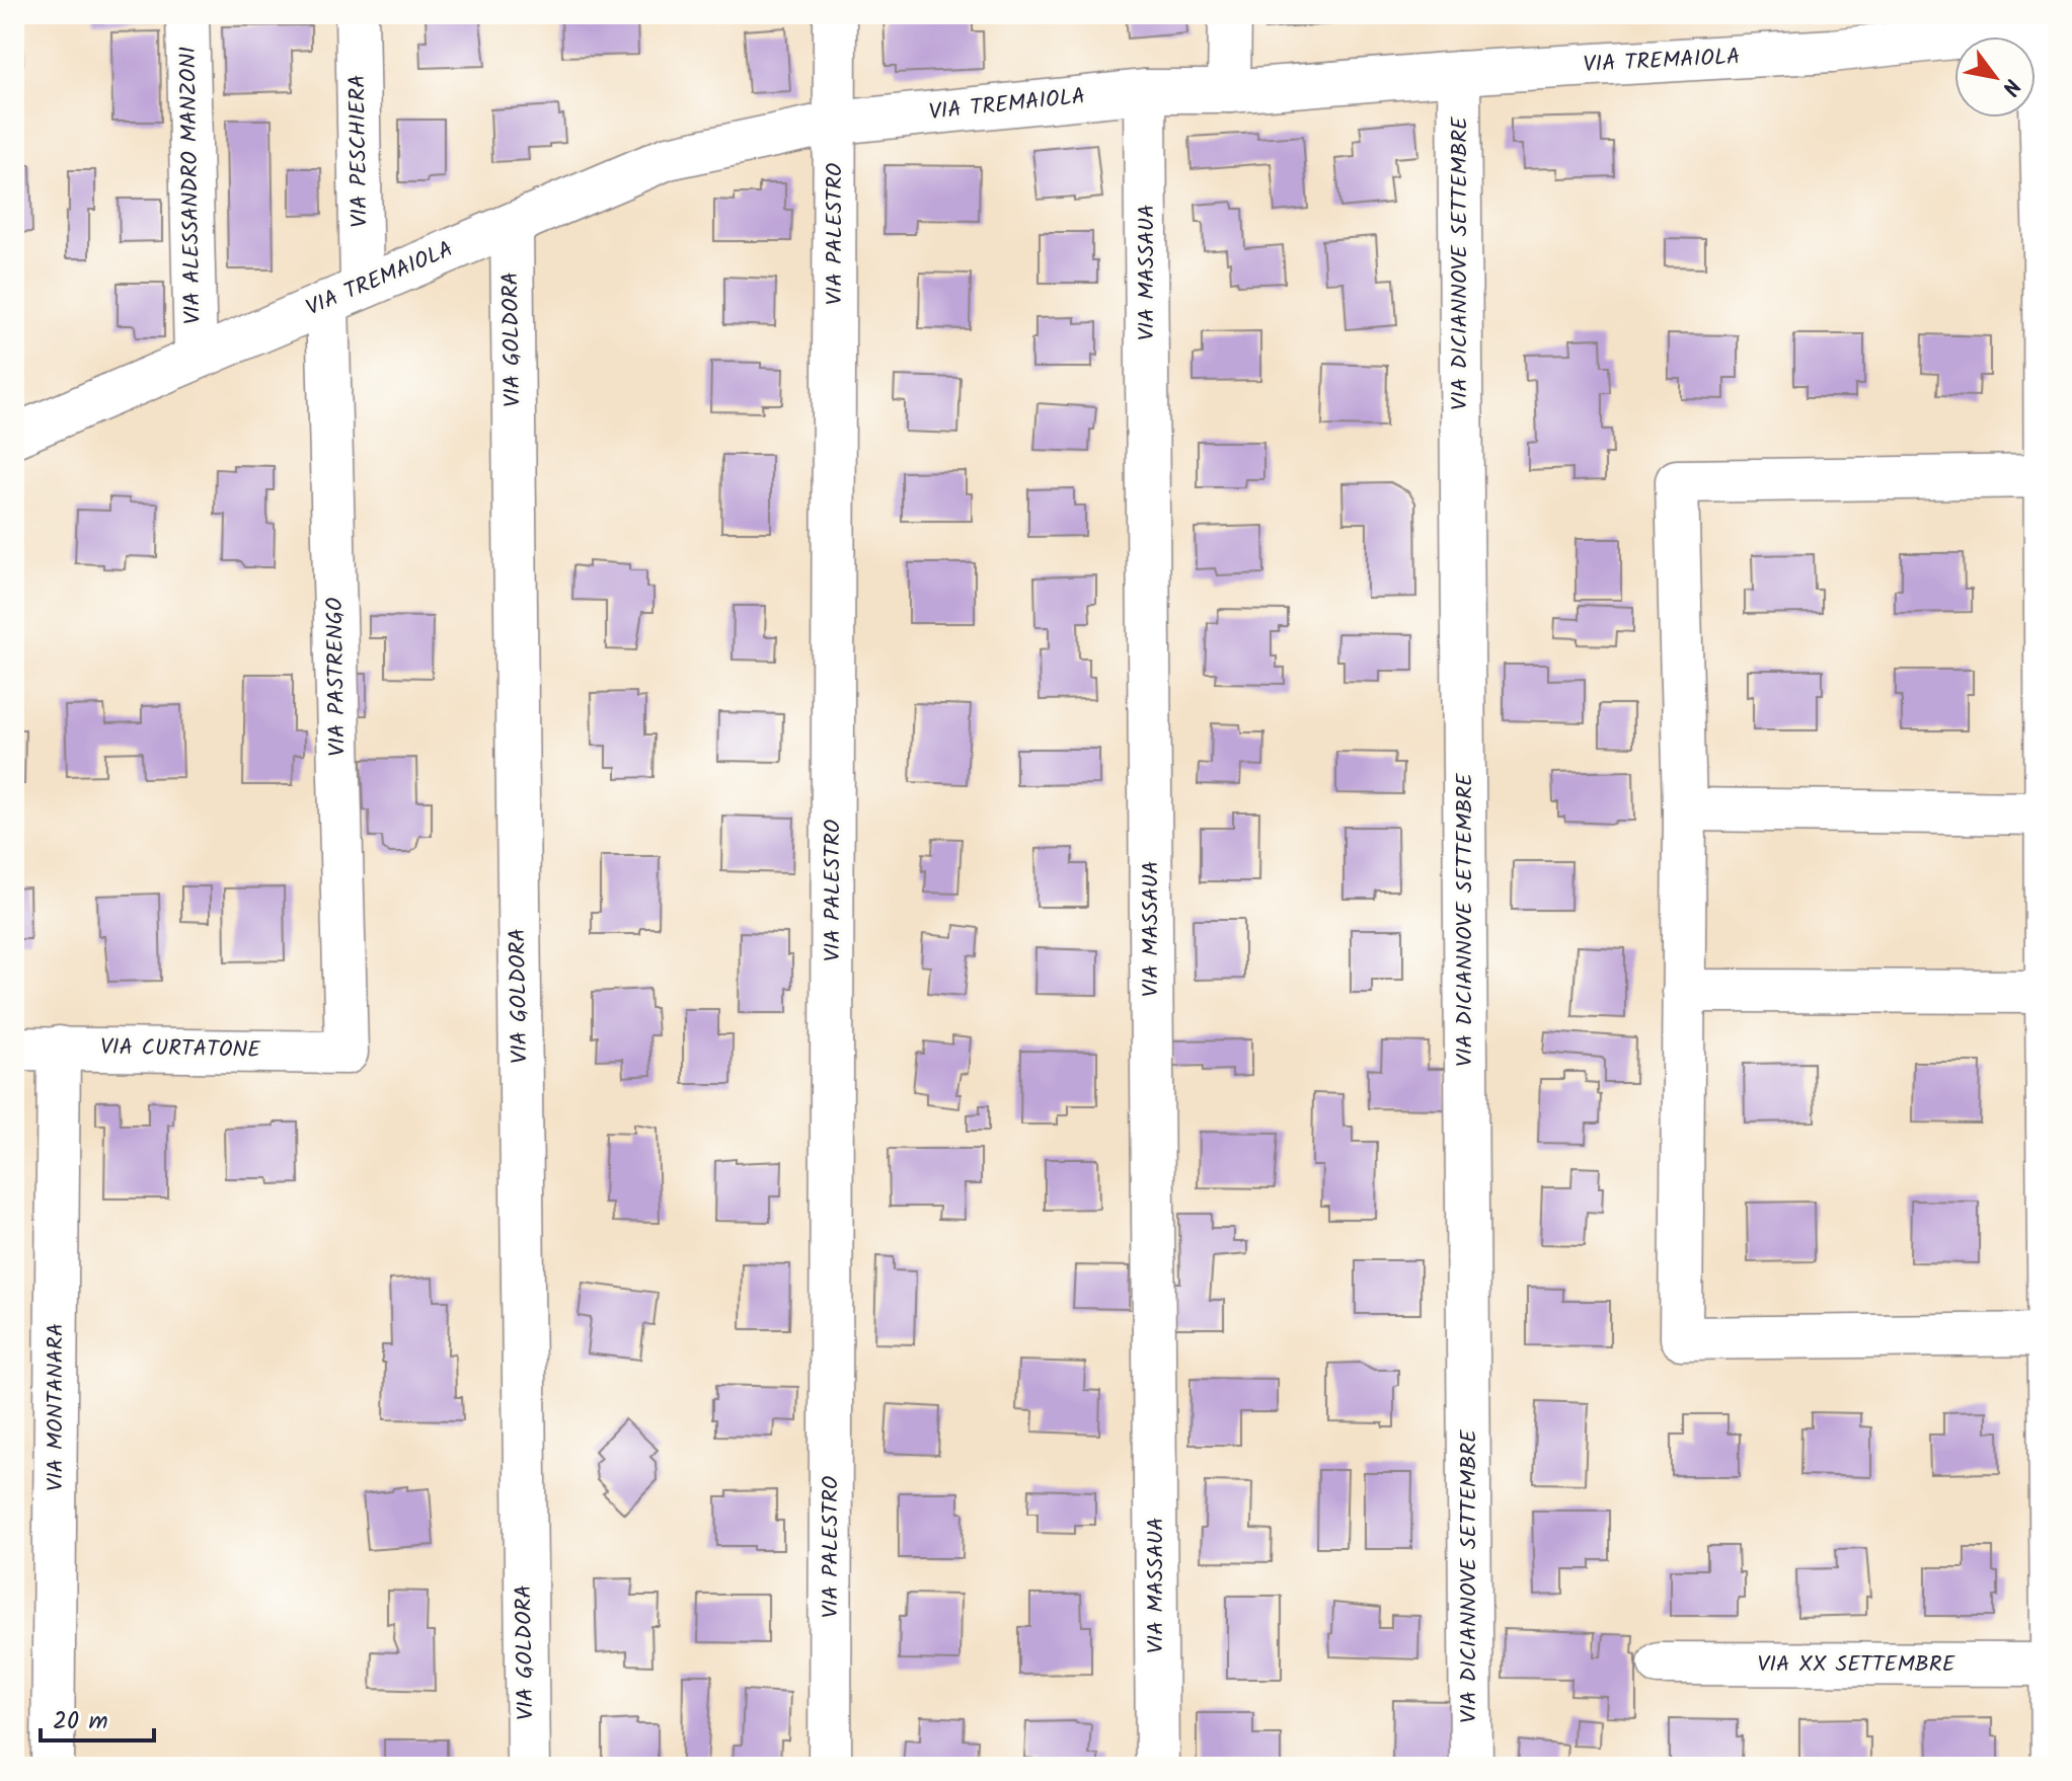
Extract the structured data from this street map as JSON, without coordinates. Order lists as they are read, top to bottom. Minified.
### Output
{"streets":{"street":["VIA TREMAIOLA","VIA PESCHIERA","VIA ALESSANDRO MANZONI","VIA PALESTRO","VIA DICIANNOVE SETTEMBRE","VIA MASSAUA","VIA GOLDORA","VIA PASTRENGO","VIA CURTATONE","VIA MONTANARA","VIA XX SETTEMBRE"]},"crossings":[["VIA TREMAIOLA","VIA PESCHIERA"],["VIA TREMAIOLA","VIA ALESSANDRO MANZONI"],["VIA TREMAIOLA","VIA PALESTRO"],["VIA TREMAIOLA","VIA DICIANNOVE SETTEMBRE"],["VIA TREMAIOLA","VIA MASSAUA"],["VIA TREMAIOLA","VIA GOLDORA"],["VIA TREMAIOLA","VIA PASTRENGO"],["VIA PESCHIERA","VIA PASTRENGO"],["VIA PASTRENGO","VIA CURTATONE"],["VIA CURTATONE","VIA MONTANARA"]],"scale_bar":"20 m","north":"bottom right"}
